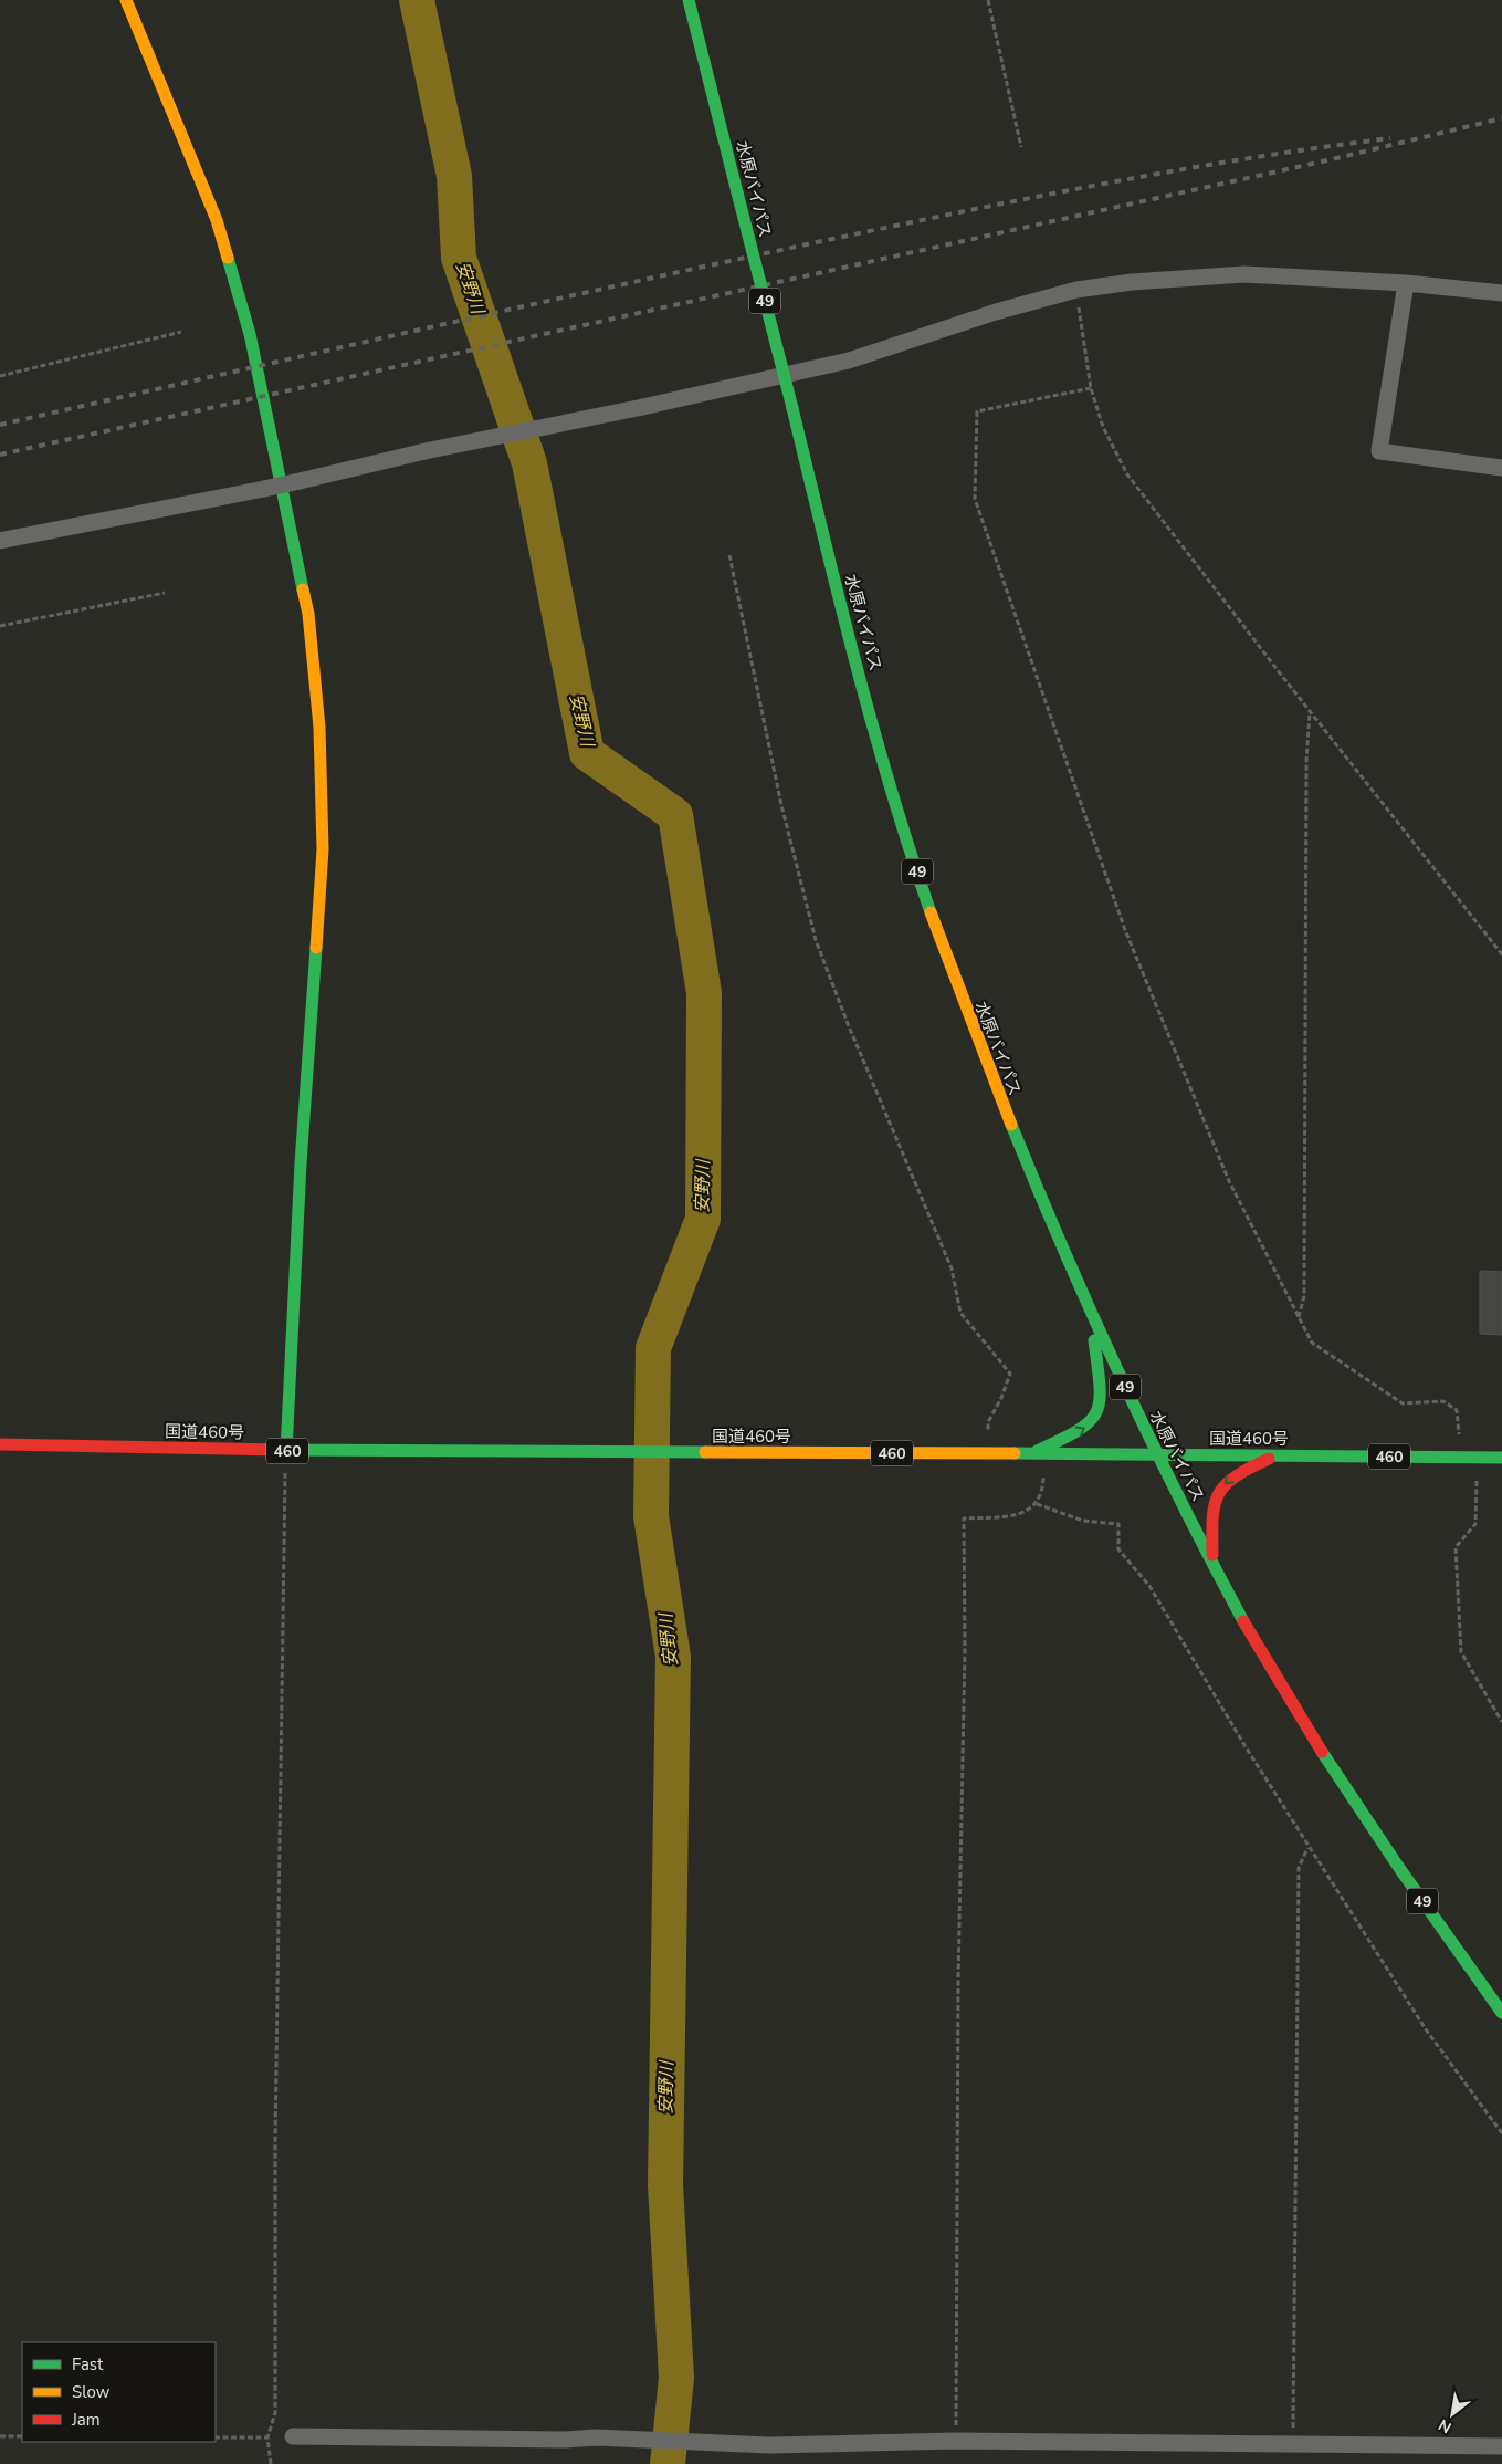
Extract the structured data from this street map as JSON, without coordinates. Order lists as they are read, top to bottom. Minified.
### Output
{"streets":{"main road":["水原バイパス","49","国道460号","460"]},"crossings":[["水原バイパス","国道460号"]],"water":["安野川"],"legend":["Fast","Slow","Jam"],"north":"bottom left"}
